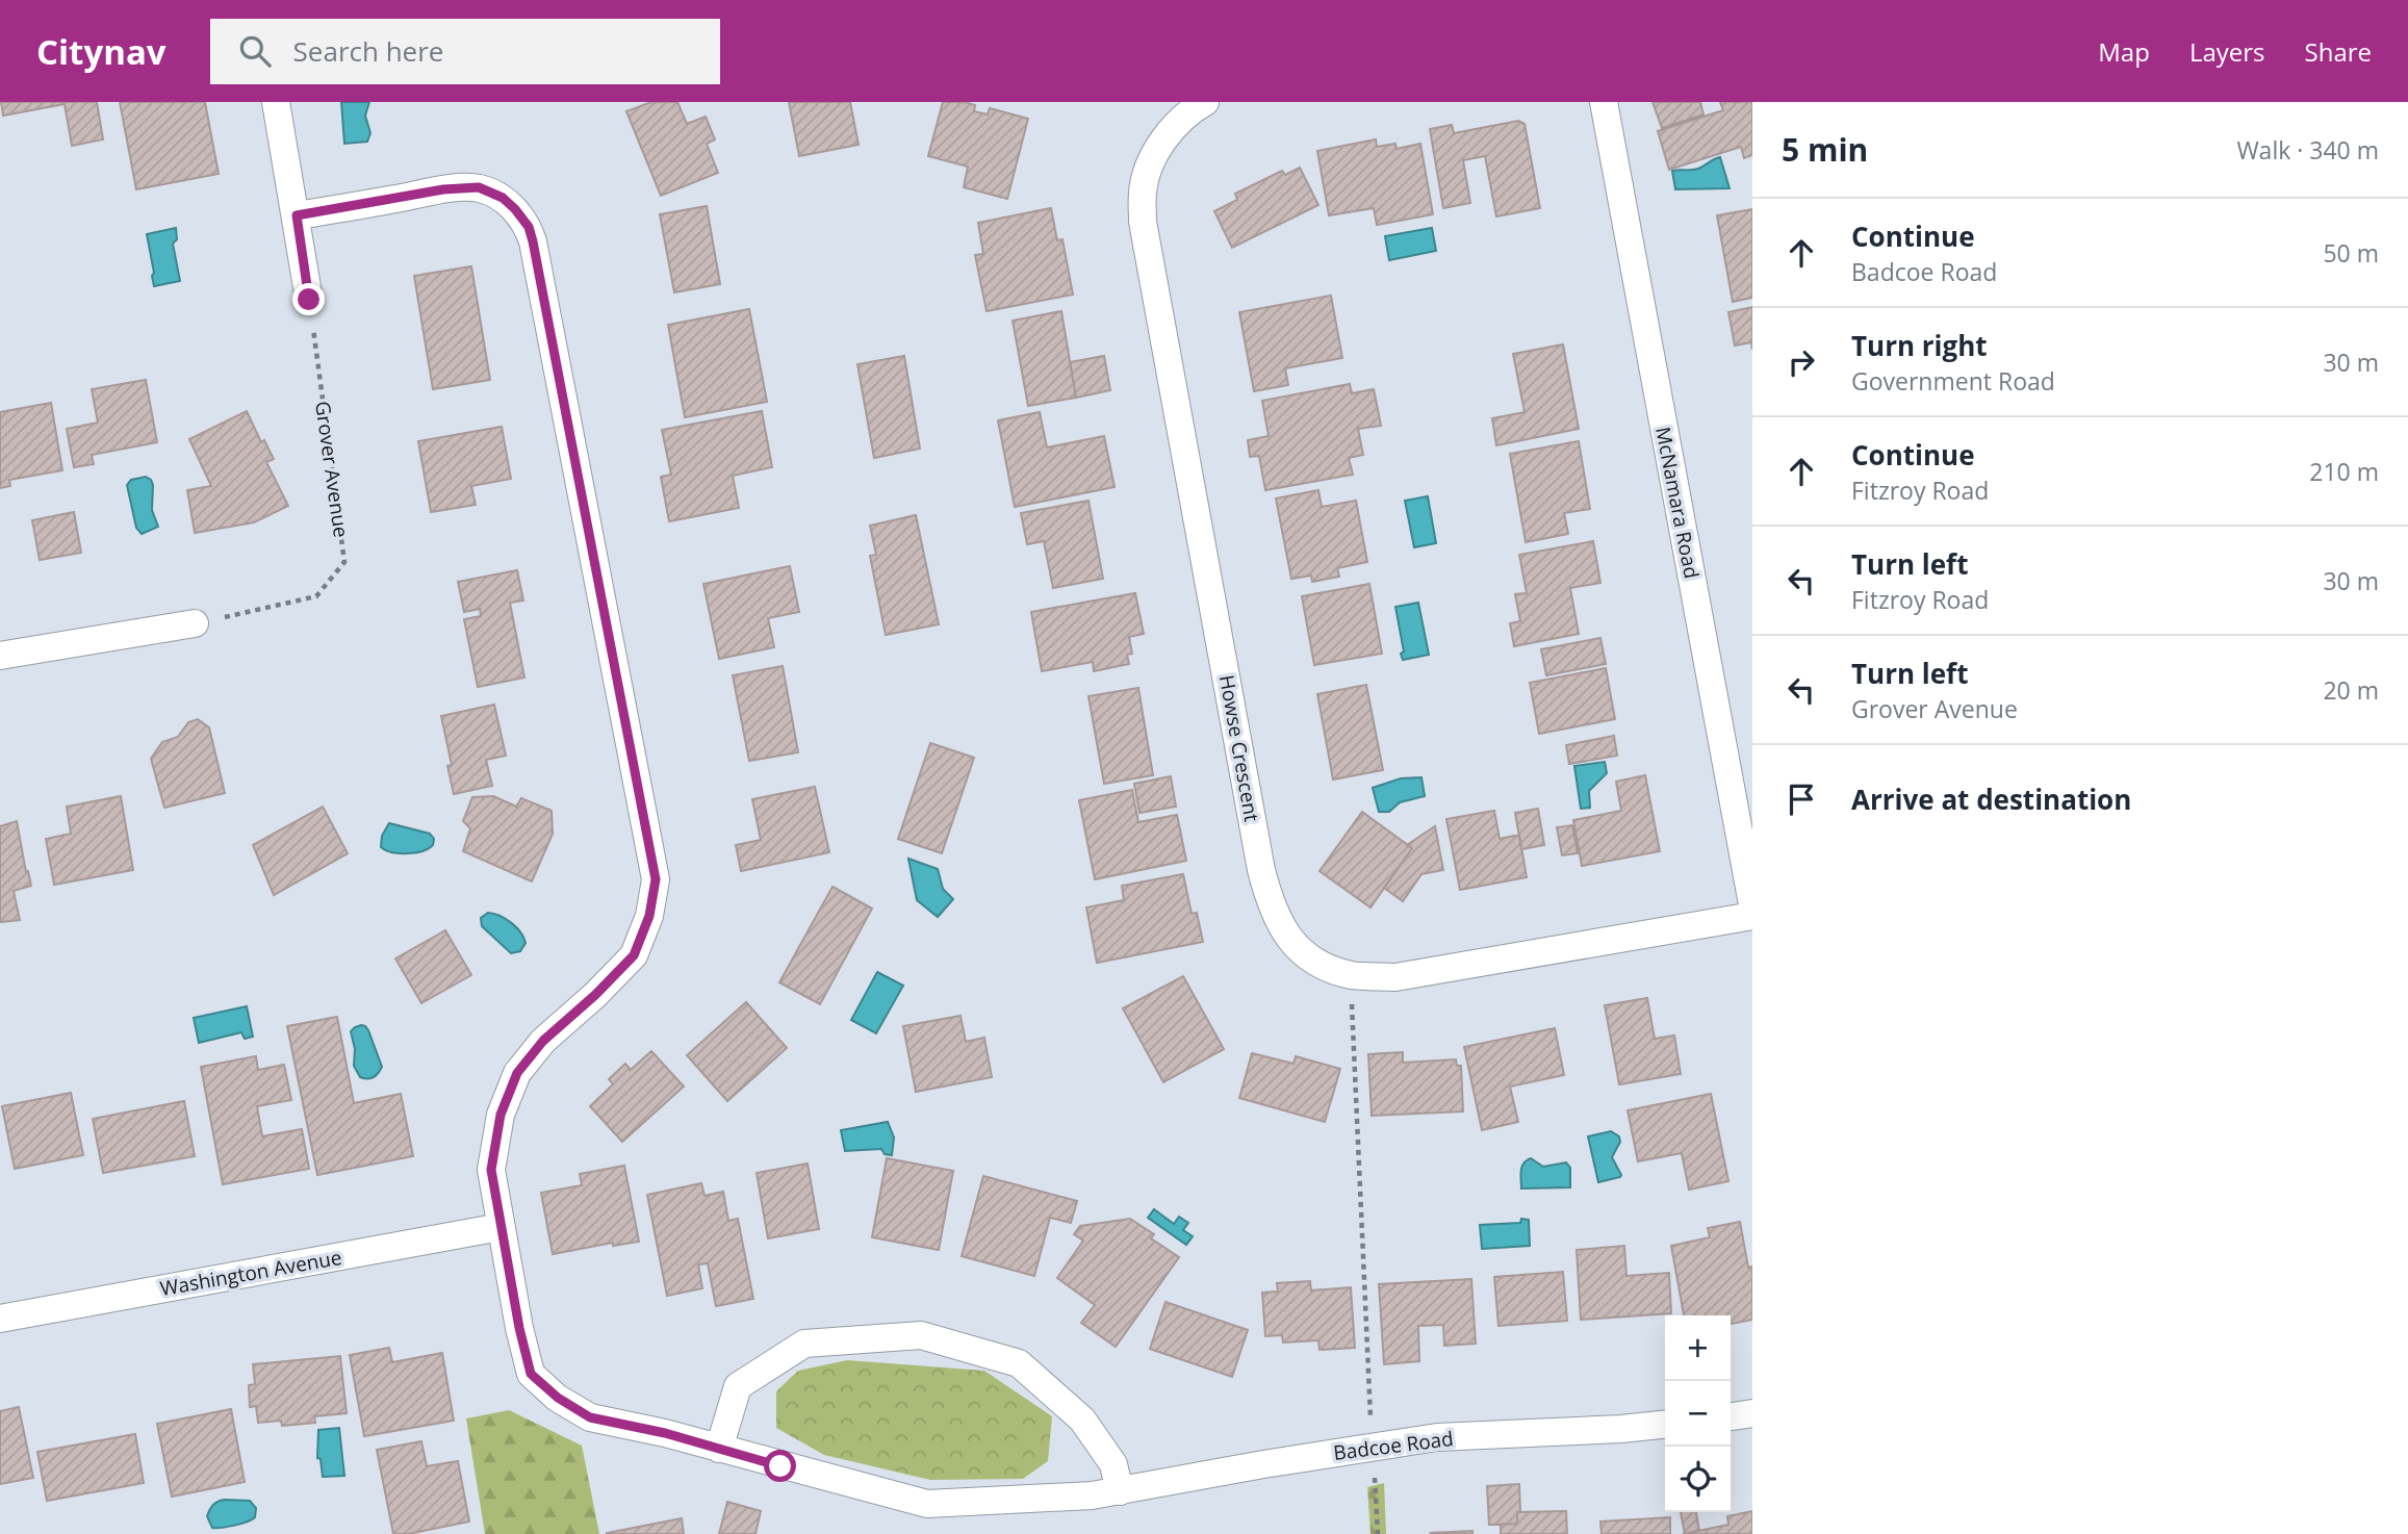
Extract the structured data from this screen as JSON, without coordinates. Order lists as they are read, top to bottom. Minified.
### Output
{"streets":{"street":["McNamara Road","Howse Crescent","Washington Avenue","Badcoe Road"],"path":["Grover Avenue"]},"crossings":[["Washington Avenue","Badcoe Road"]],"page":{"header":"Citynav","search":"Search here","nav":["Map","Layers","Share"],"heading":["5 min","Walk · 340 m"],"list":[["Continue","Badcoe Road","50 m"],["Turn right","Government Road","30 m"],["Continue","Fitzroy Road","210 m"],["Turn left","Fitzroy Road","30 m"],["Turn left","Grover Avenue","20 m"],"Arrive at destination"],"map_buttons":["+","−"]}}
